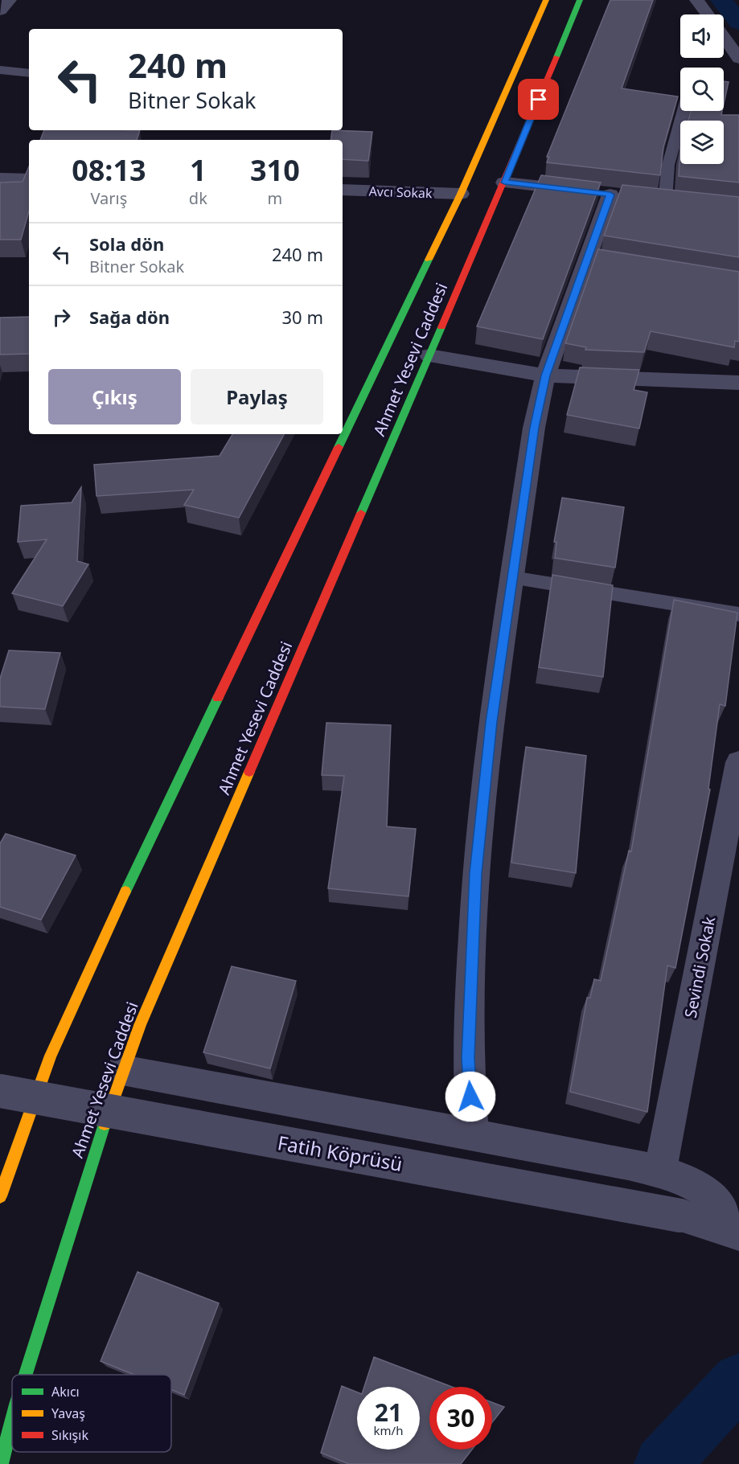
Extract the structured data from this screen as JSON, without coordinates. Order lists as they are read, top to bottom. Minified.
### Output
{"streets":{"highway":["Ahmet Yesevi Caddesi"],"street":["Avcı Sokak","Sevindi Sokak","Fatih Köprüsü"]},"crossings":[["Avcı Sokak","Ahmet Yesevi Caddesi"]],"legend":["Akıcı","Yavaş","Sıkışık"],"page":{"turn":["240 m","Bitner Sokak"],"eta":["08:13","Varış","1","dk","310","m"],"list":[{"name":"Sola dön","note":"Bitner Sokak","value":"240 m"},{"name":"Sağa dön","value":"30 m"}],"buttons":["Çıkış","Paylaş"],"speed":"21 km/h","limit":"30"}}
